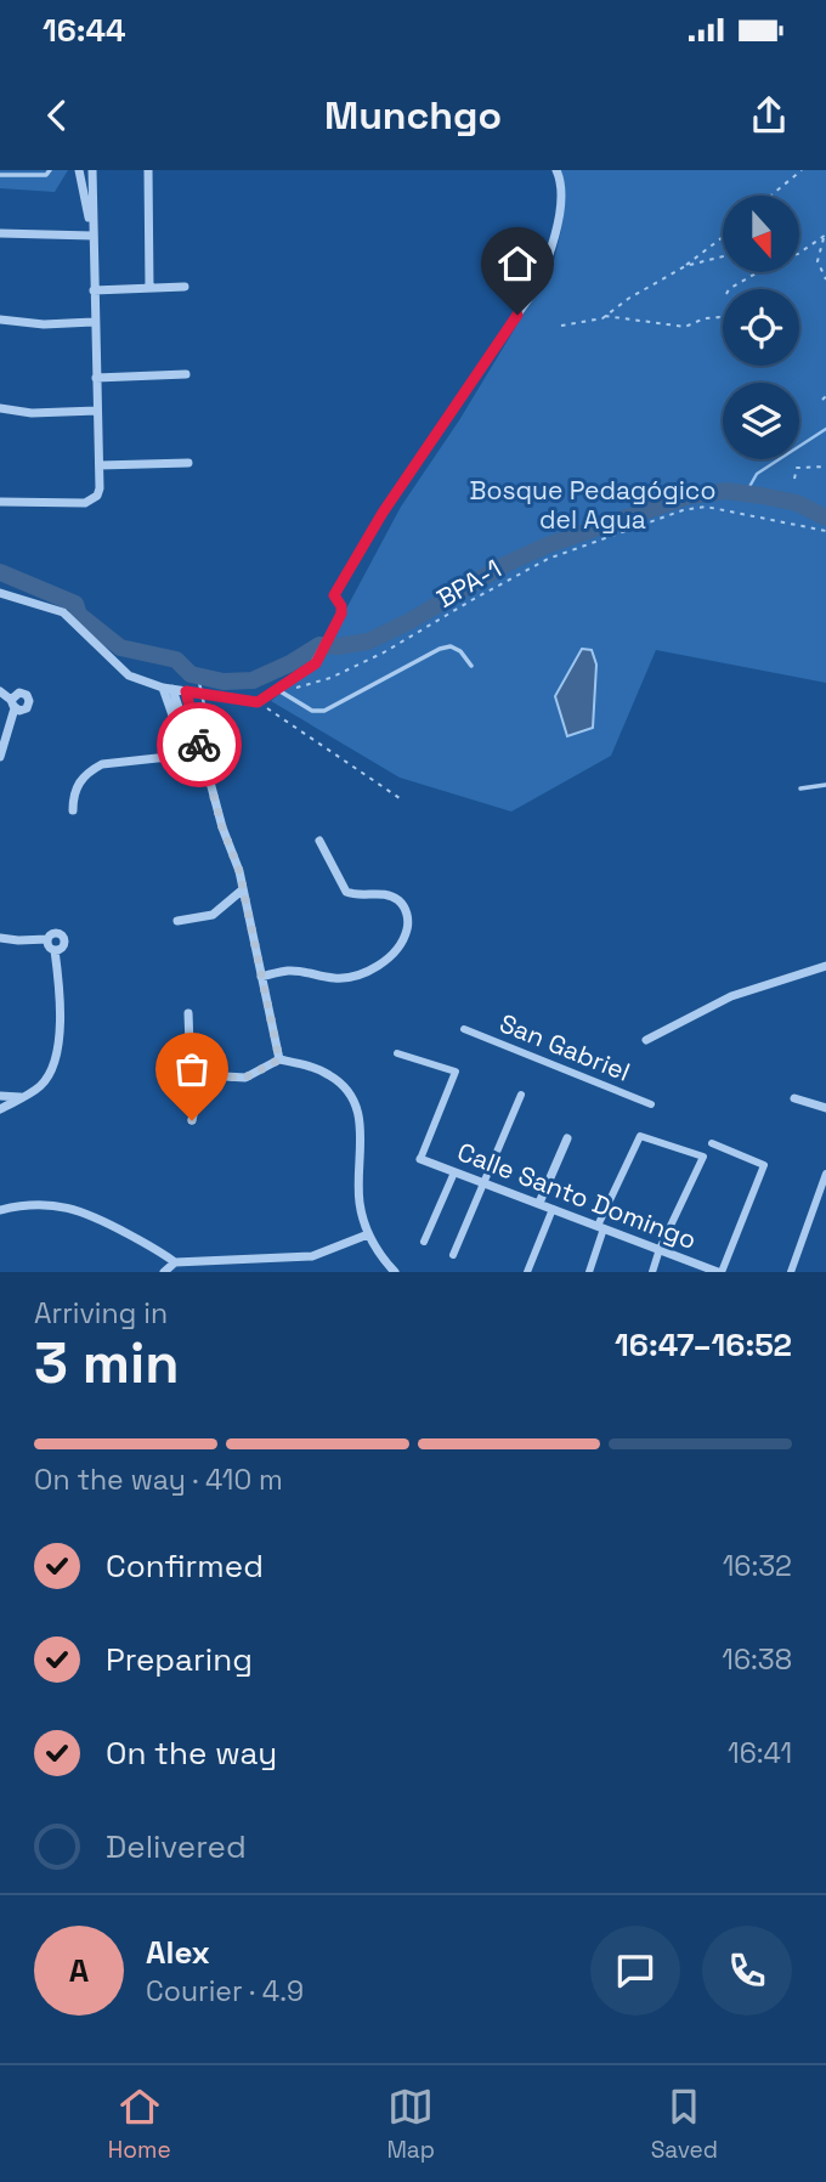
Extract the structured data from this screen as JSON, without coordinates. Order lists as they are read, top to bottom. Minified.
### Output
{"streets":{"street":["San Gabriel","Calle Santo Domingo"]},"parks":["Bosque Pedagógico del Agua"],"north":"bottom","page":{"status":"16:44","header":"Munchgo","heading":["3 min","Arriving in","16:47–16:52"],"panel":["Alex","Courier · 4.9"],"bar":"On the way · 410 m","list":[["Confirmed","16:32"],["Preparing","16:38"],["On the way","16:41"],"Delivered"],"round":"A","tabs":["Home","Map","Saved"]}}
